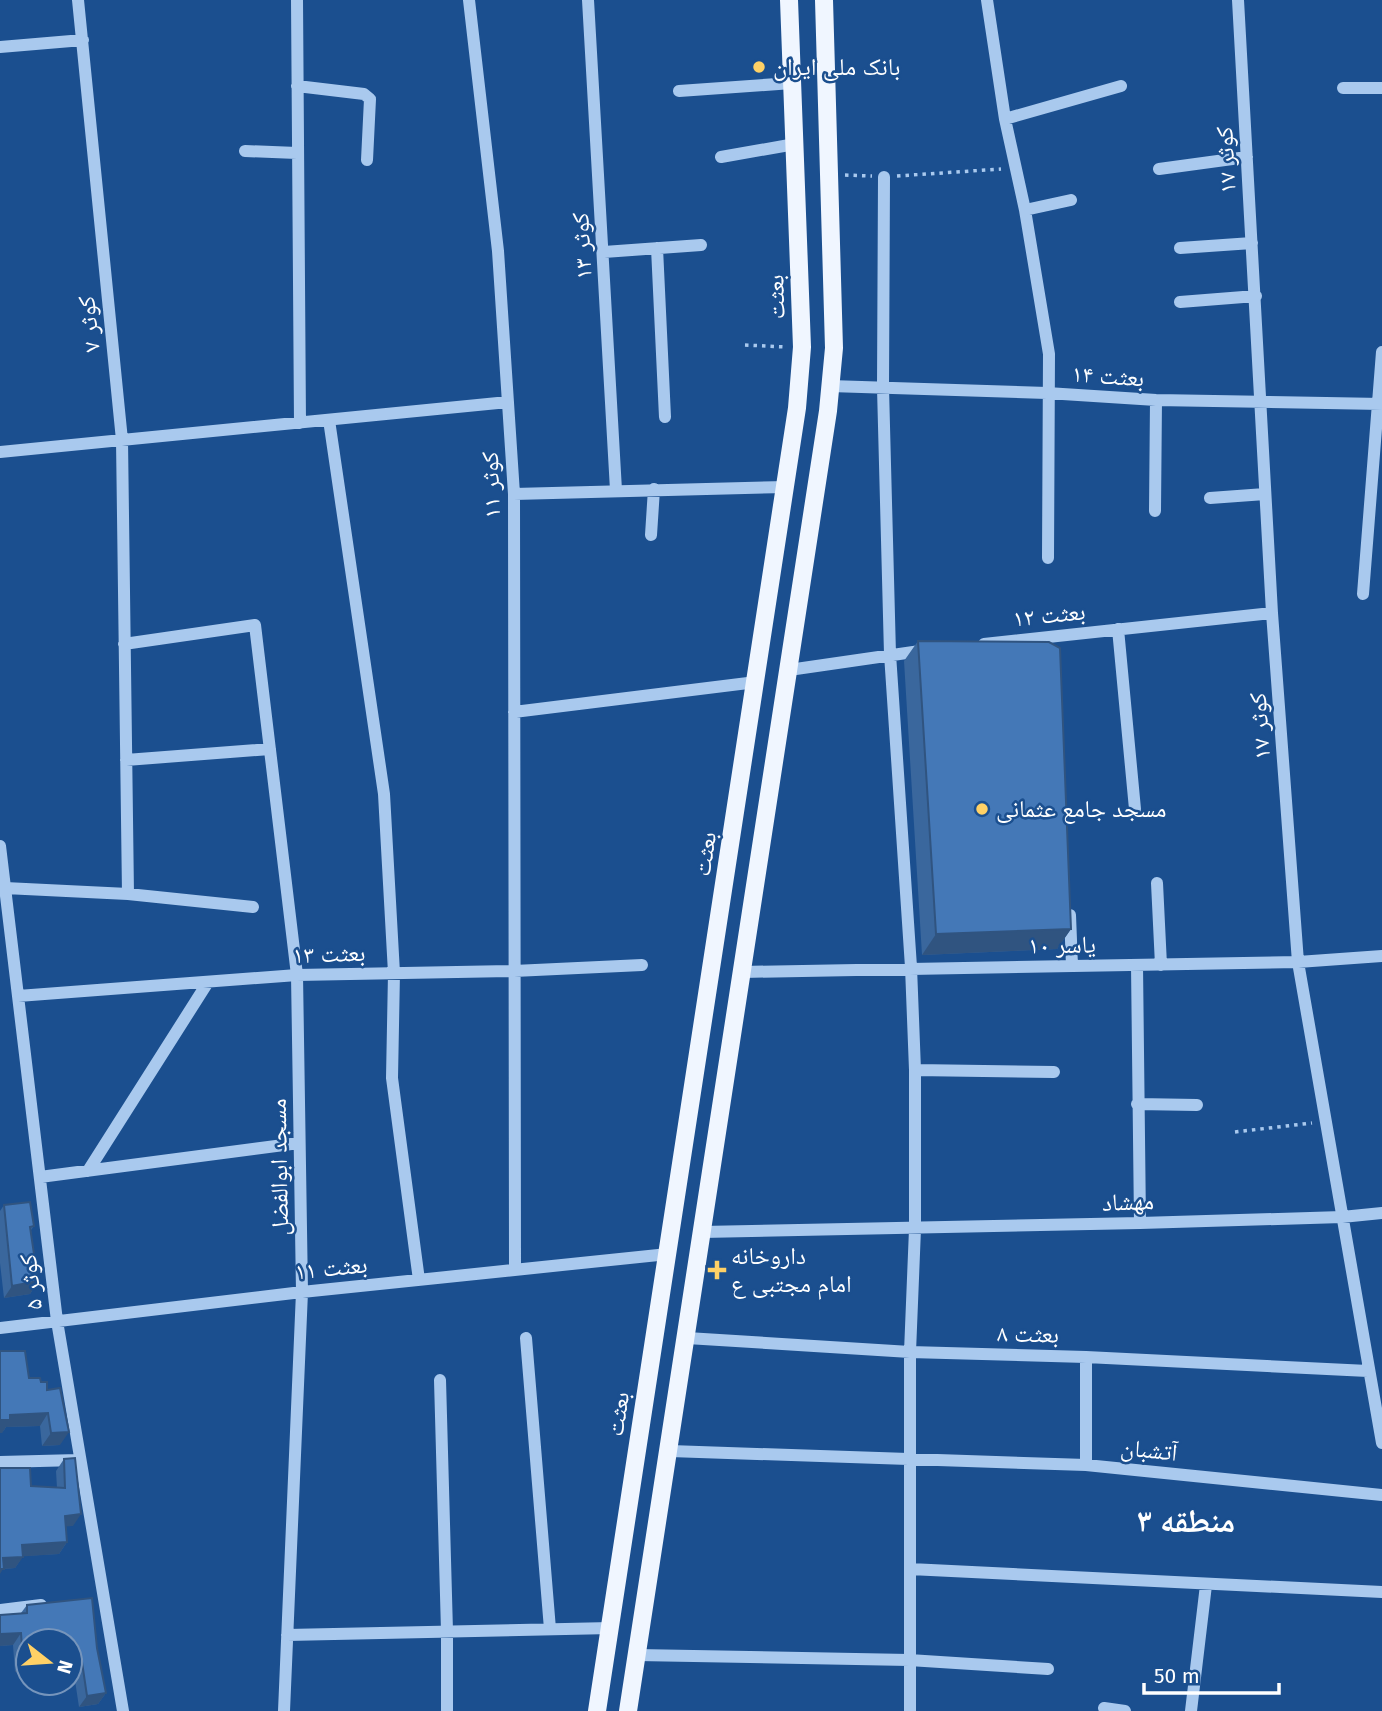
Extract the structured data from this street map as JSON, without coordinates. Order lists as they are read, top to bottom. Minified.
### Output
{"streets":{"main road":["بعثت"],"street":["کوثر ۱۷","کوثر ۱۳","کوثر ۷","بعثت ۱۴","کوثر ۱۱","بعثت ۱۲","یاسر ۱۰","بعثت ۱۳","مسجد ابوالفضل","مهشاد","بعثت ۱۱","کوثر ۵","بعثت ۸","آتشبان"]},"crossings":[["کوثر ۱۷","بعثت ۱۴"],["کوثر ۱۷","بعثت ۱۲"],["کوثر ۱۷","یاسر ۱۰"],["کوثر ۱۷","مهشاد"],["کوثر ۱۷","بعثت ۸"],["بعثت","بعثت ۱۱"],["کوثر ۷","مسجد ابوالفضل"],["کوثر ۱۱","بعثت ۱۳"],["کوثر ۱۱","بعثت ۱۱"],["بعثت ۱۳","مسجد ابوالفضل"],["بعثت ۱۳","کوثر ۵"],["مسجد ابوالفضل","بعثت ۱۱"],["بعثت ۱۱","کوثر ۵"]],"districts":["منطقه ۳"],"places":{"other":["بانک ملی ایران","مسجد جامع عثمانی"],"health":["داروخانه امام مجتبی ع"]},"scale_bar":"50 m","north":"right"}
